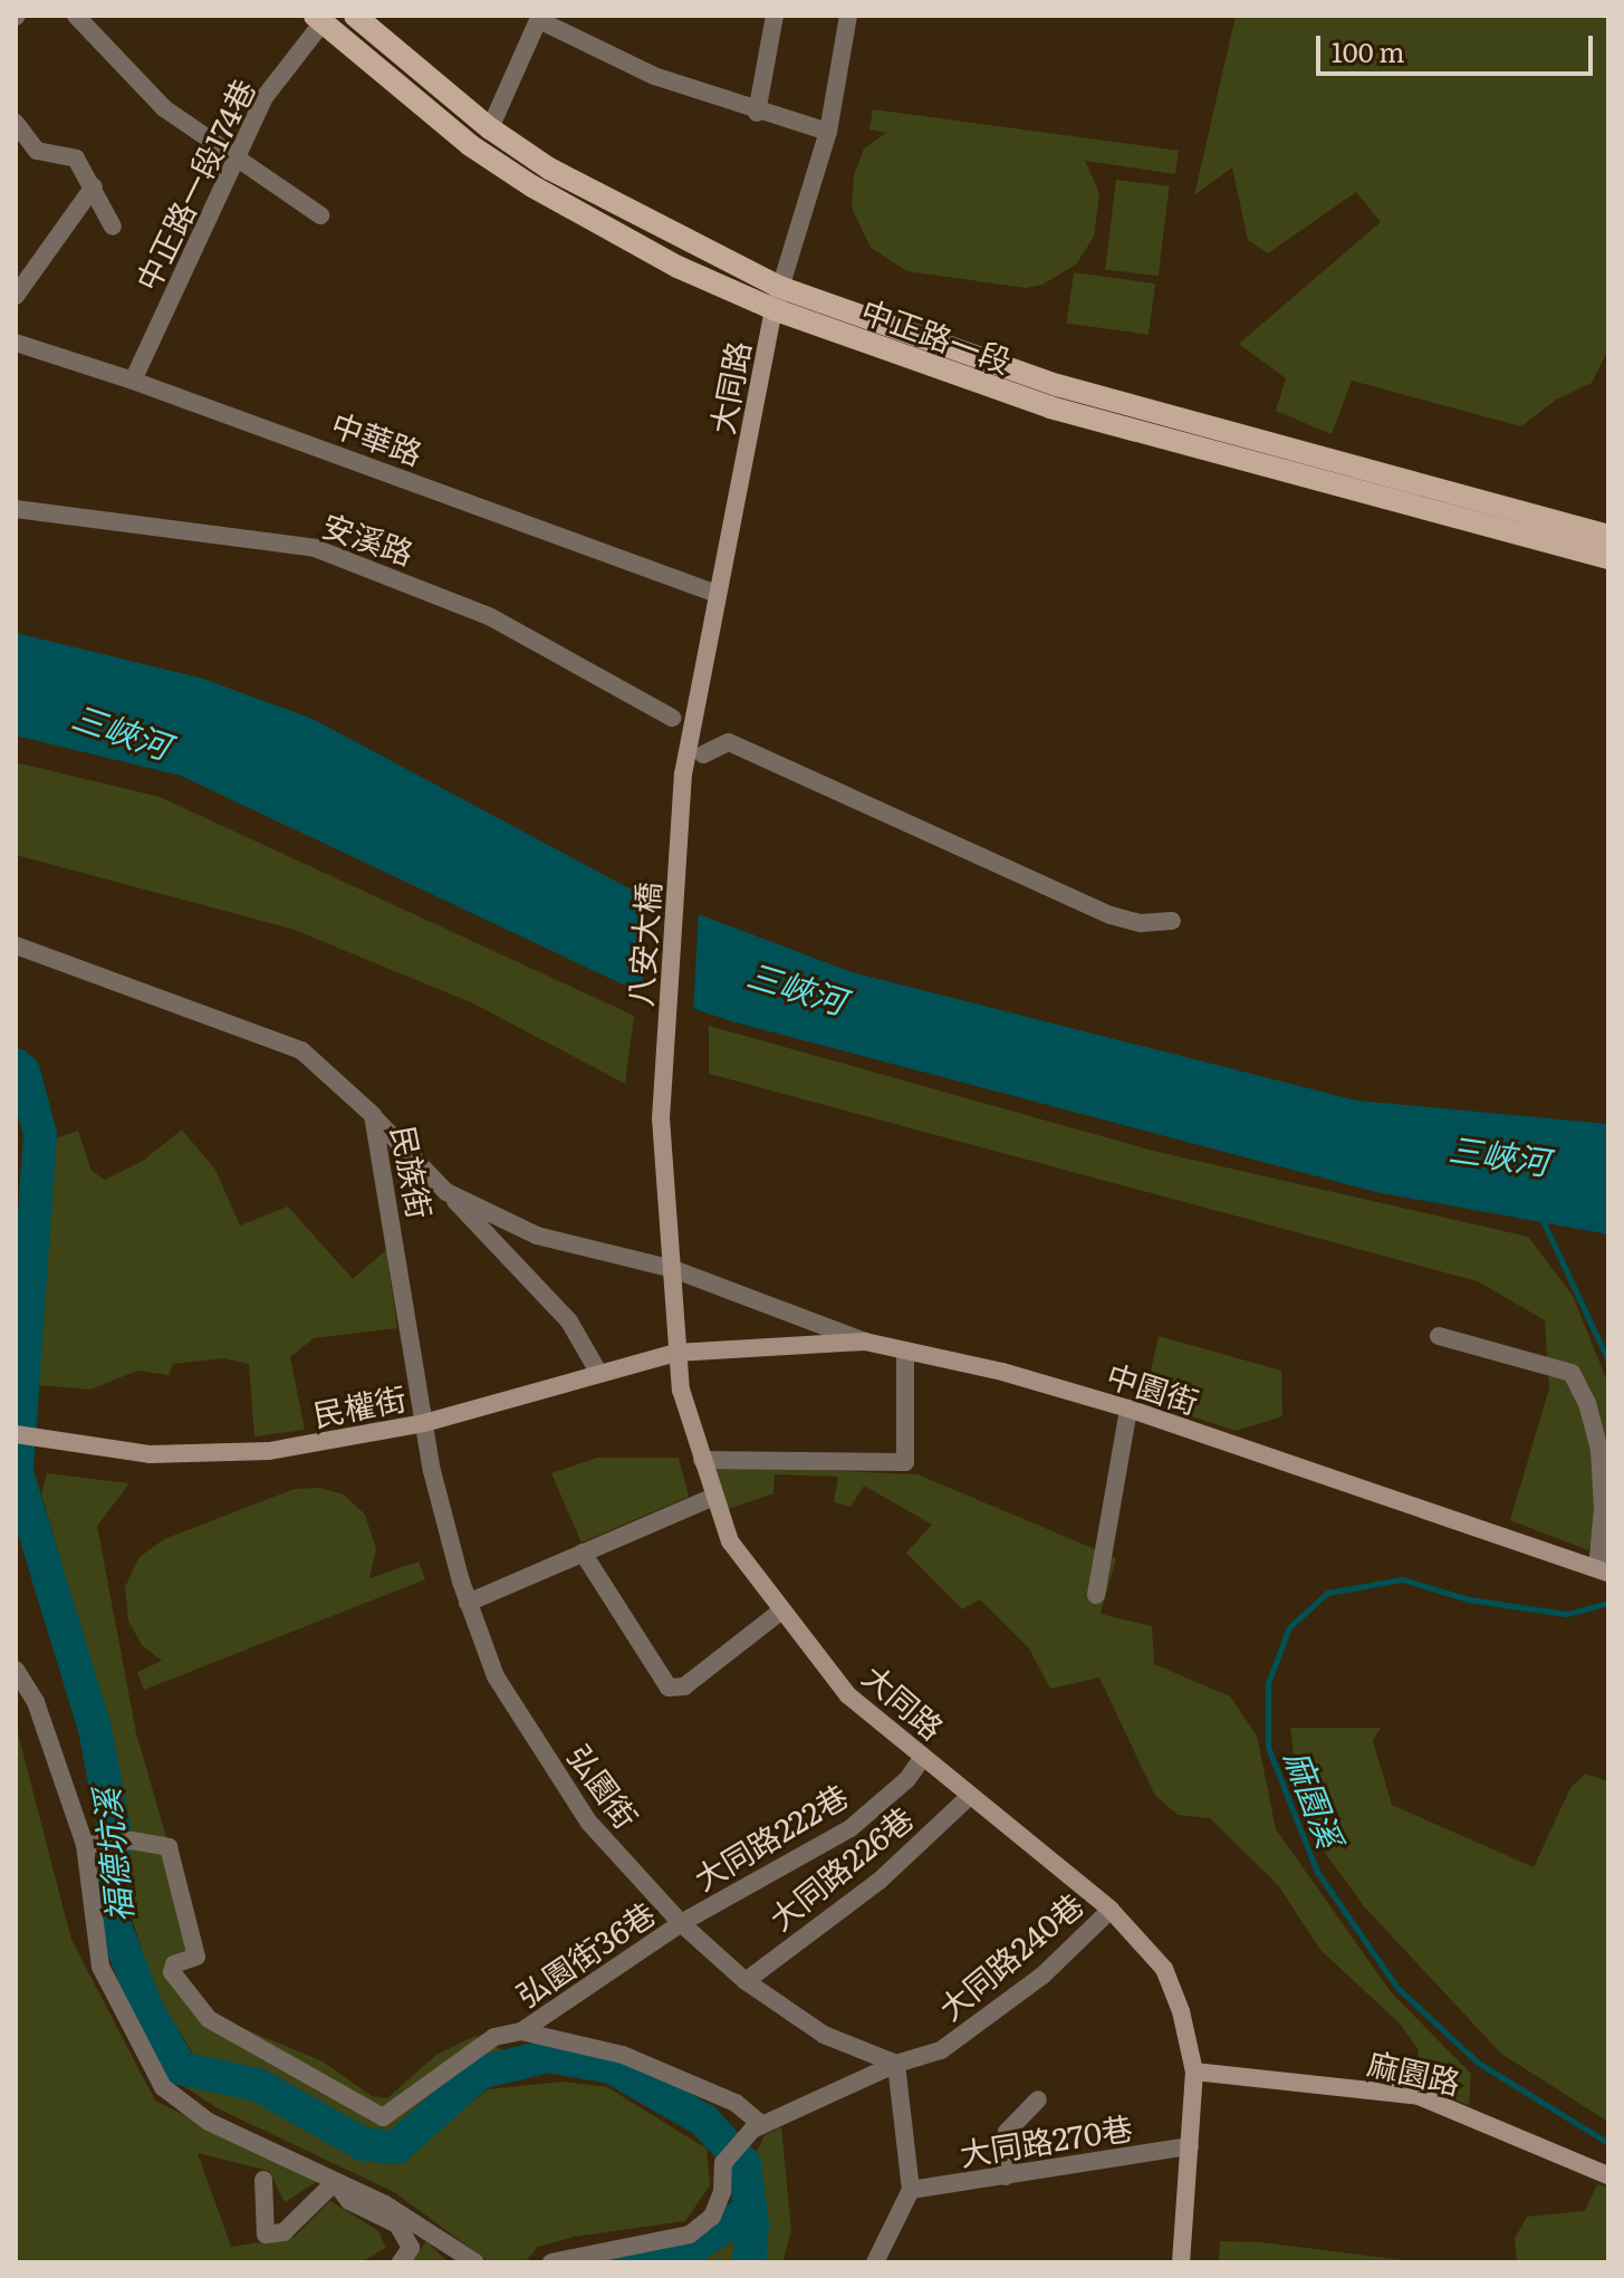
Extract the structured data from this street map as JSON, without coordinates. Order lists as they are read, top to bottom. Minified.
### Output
{"streets":{"main road":["中正路一段"],"street":["中正路一段174巷","大同路","中華路","安溪路","八安大橋","民族街","中園街","民權街","弘園街","大同路222巷","大同路226巷","弘園街36巷","大同路240巷","麻園路","大同路270巷"]},"crossings":[["中正路一段174巷","中正路一段"],["中正路一段174巷","中華路"],["中正路一段","大同路"],["大同路","中華路"],["大同路","八安大橋"],["大同路","中園街"],["大同路","民權街"],["大同路","大同路222巷"],["大同路","大同路226巷"],["大同路","大同路240巷"],["大同路","麻園路"],["大同路","大同路270巷"],["民族街","民權街"],["民族街","弘園街"],["中園街","民權街"],["民權街","弘園街"],["弘園街","大同路222巷"],["弘園街","大同路226巷"],["弘園街","弘園街36巷"],["弘園街","大同路240巷"],["大同路222巷","弘園街36巷"]],"water":["三峽河","麻園溪","福德坑溪"],"scale_bar":"100 m"}
